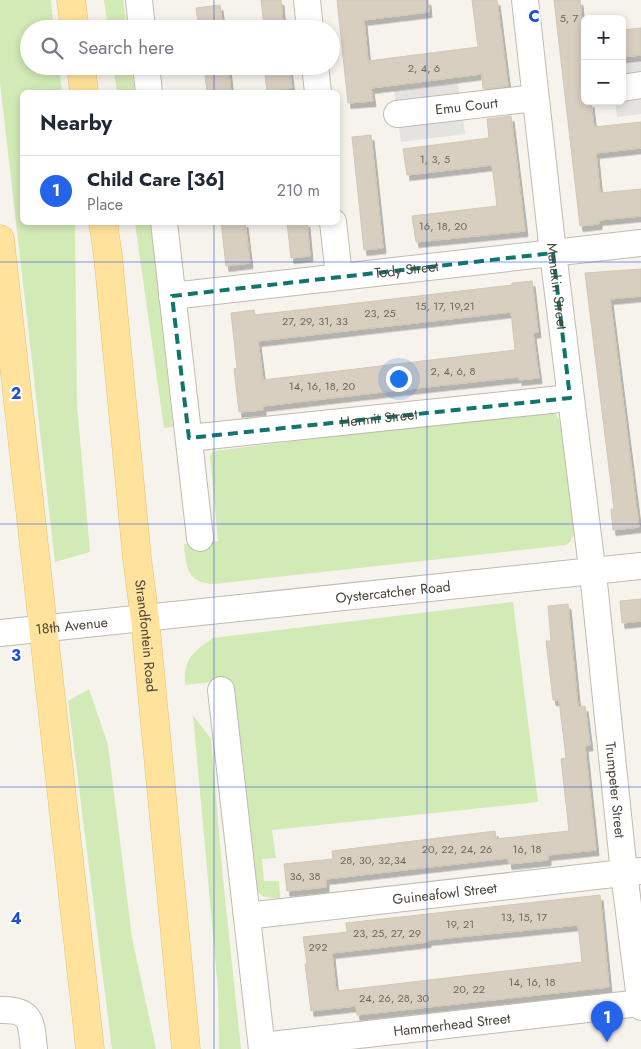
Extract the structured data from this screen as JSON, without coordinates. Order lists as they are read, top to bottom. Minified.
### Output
{"streets":{"main road":["Strandfontein Road"],"street":["Emu Court","Tody Street","Manakin Street","Hermit Street","Oystercatcher Road","18th Avenue","Trumpeter Street","Guineafowl Street","Hammerhead Street"]},"crossings":[["Emu Court","Manakin Street"],["Tody Street","Manakin Street"],["Manakin Street","Hermit Street"],["Manakin Street","Oystercatcher Road"],["Manakin Street","Trumpeter Street"],["Oystercatcher Road","18th Avenue"],["Oystercatcher Road","Strandfontein Road"],["Oystercatcher Road","Trumpeter Street"],["18th Avenue","Strandfontein Road"],["Trumpeter Street","Guineafowl Street"],["Trumpeter Street","Hammerhead Street"]],"house_numbers":["5, 7","2, 4, 6","1, 3, 5","16, 18, 20","15, 17, 19,21","23, 25","27, 29, 31, 33","2, 4, 6, 8","14, 16, 18, 20","20, 22, 24, 26","16, 18","28, 30, 32,34","36, 38","13, 15, 17","19, 21","23, 25, 27, 29","292","14, 16, 18","20, 22","24, 26, 28, 30"],"page":{"map_buttons":["+","−"],"search":"Search here","heading":"Nearby","list":[{"mark":"1","name":"Child Care [36]","note":"Place","value":"210 m"}],"pins":"1"},"grid":{"columns":["C"],"rows":["2","3","4"]}}
